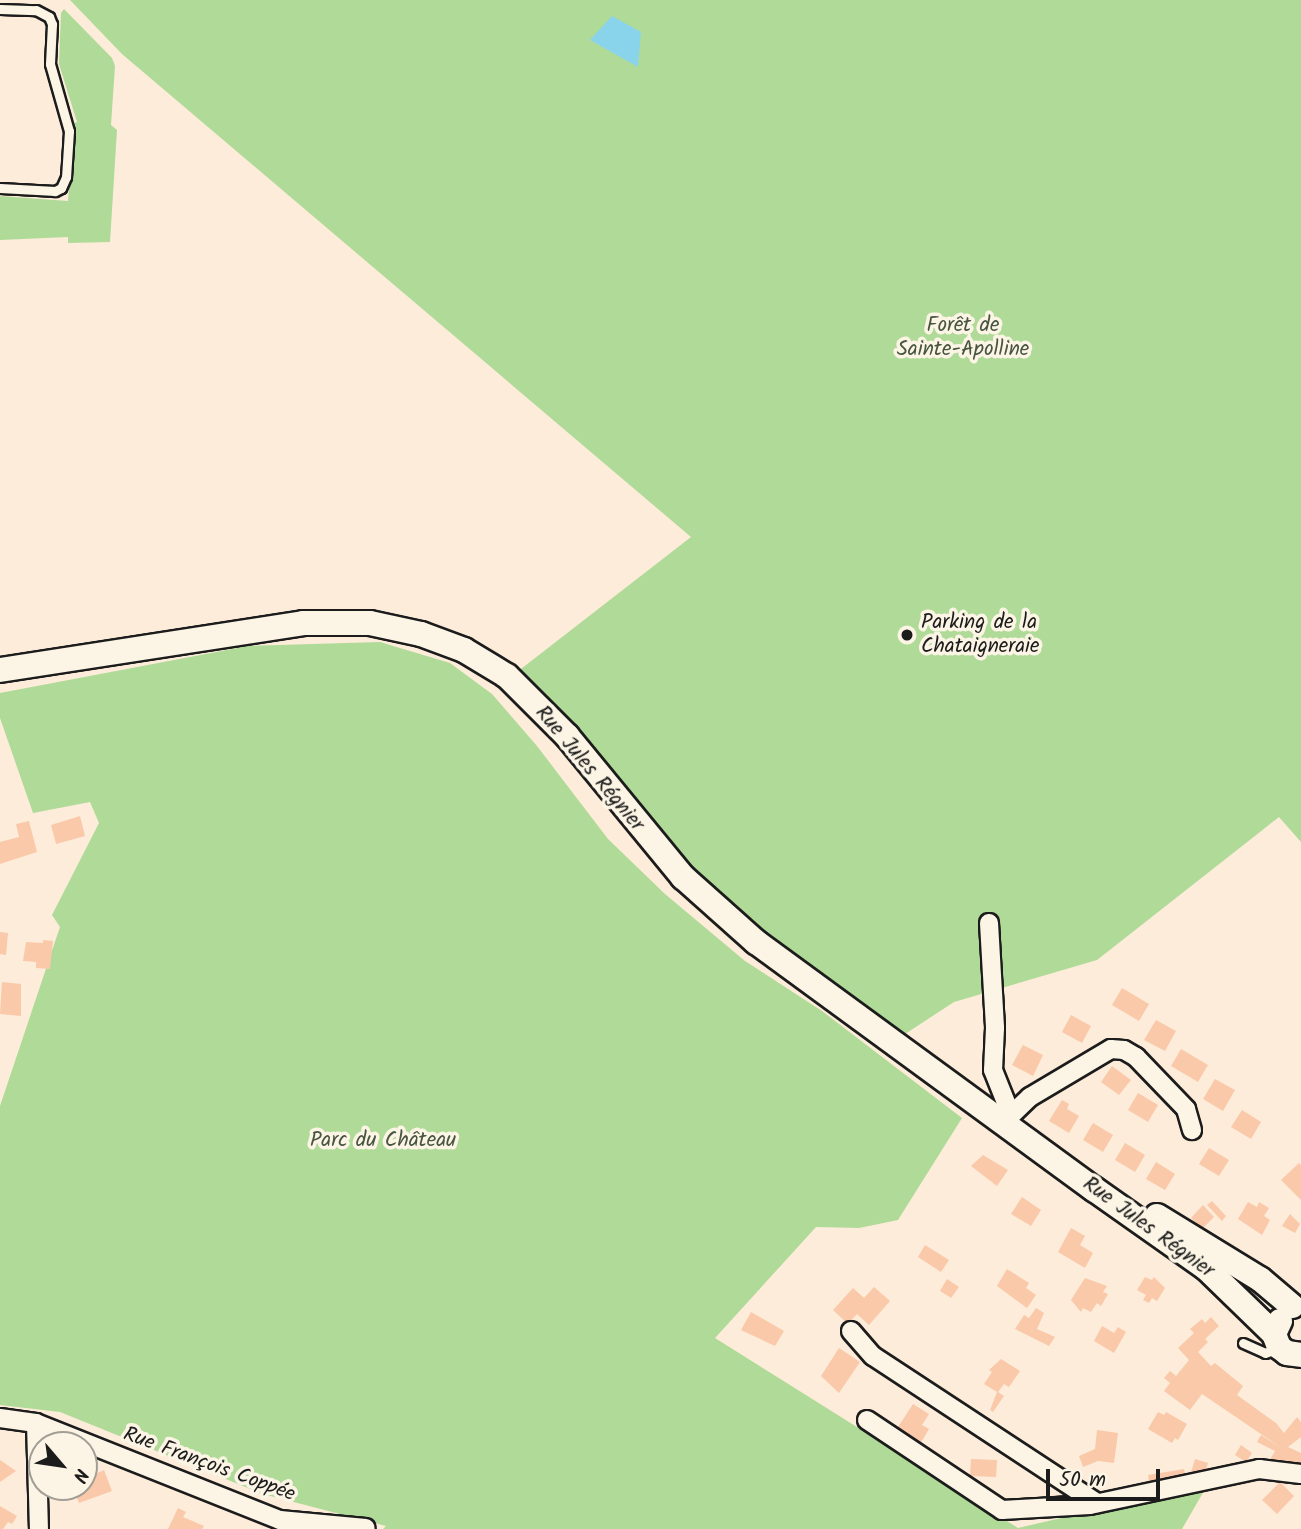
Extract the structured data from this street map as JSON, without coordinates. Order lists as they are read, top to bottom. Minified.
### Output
{"streets":{"street":["Rue Jules Régnier","Rue François Coppée"]},"parks":["Forêt de Sainte-Apolline","Parc du Château"],"places":["Parking de la Chataigneraie"],"scale_bar":"50 m","north":"bottom right"}
